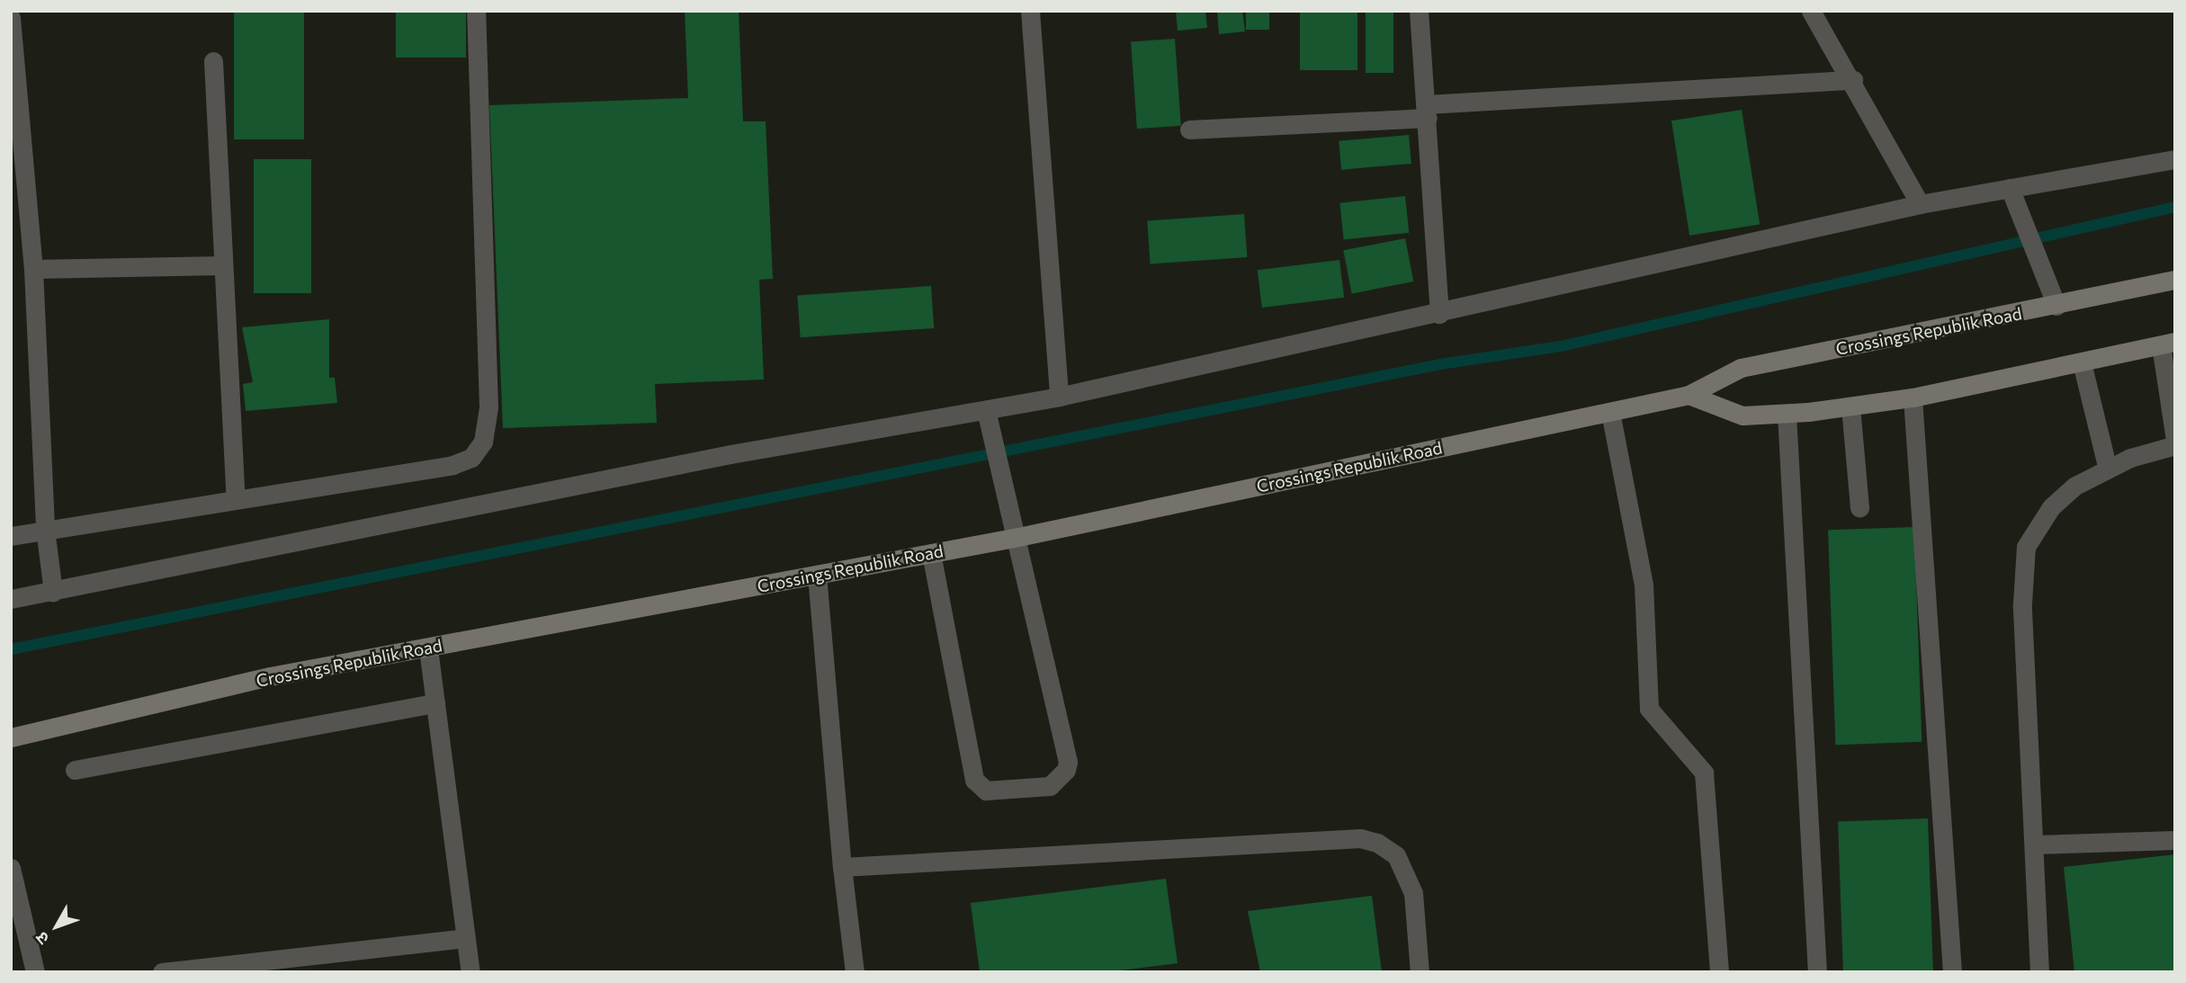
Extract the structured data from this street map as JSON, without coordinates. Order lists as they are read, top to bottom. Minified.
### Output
{"streets":{"street":["Crossings Republik Road"]},"north":"bottom left"}
